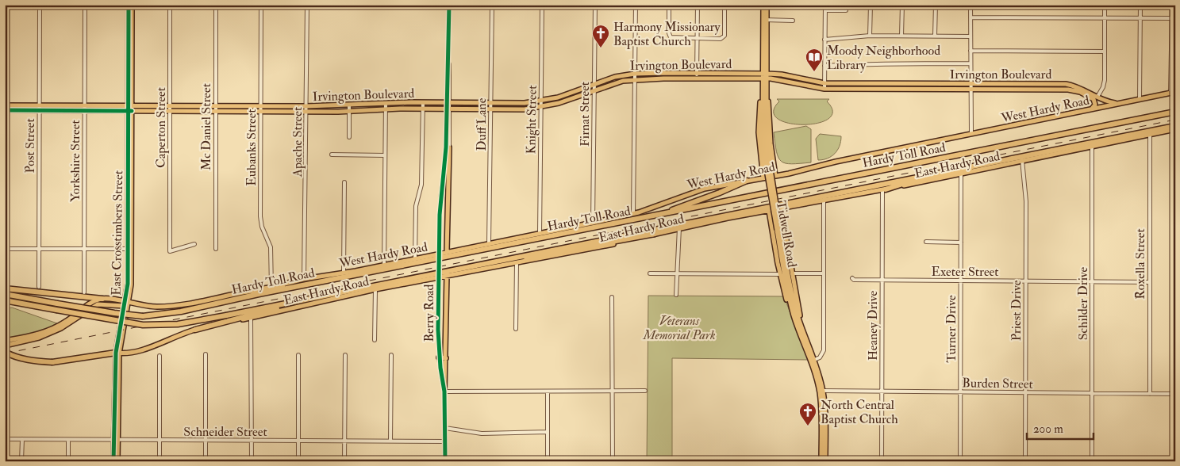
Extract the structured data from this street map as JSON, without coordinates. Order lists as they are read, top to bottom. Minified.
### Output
{"streets":{"highway":["Hardy Toll Road"],"main road":["Irvington Boulevard","West Hardy Road","East Hardy Road","East Crosstimbers Street","Tidwell Road"],"street":["Firnat Street","Knight Street","Duff Lane","Mc Daniel Street","Caperton Street","Apache Street","Post Street","Eubanks Street","Yorkshire Street","Roxella Street","Exeter Street","Schilder Drive","Priest Drive","Berry Road","Heaney Drive","Turner Drive","Burden Street","Schneider Street"]},"crossings":[["Irvington Boulevard","West Hardy Road"],["Irvington Boulevard","Firnat Street"],["Irvington Boulevard","Knight Street"],["Irvington Boulevard","Duff Lane"],["Irvington Boulevard","Mc Daniel Street"],["Irvington Boulevard","Caperton Street"],["Irvington Boulevard","Apache Street"],["Irvington Boulevard","Post Street"],["Irvington Boulevard","Eubanks Street"],["Irvington Boulevard","Yorkshire Street"],["Irvington Boulevard","East Crosstimbers Street"],["Irvington Boulevard","Tidwell Road"],["Irvington Boulevard","Berry Road"],["West Hardy Road","Firnat Street"],["West Hardy Road","Knight Street"],["West Hardy Road","Duff Lane"],["West Hardy Road","Apache Street"],["West Hardy Road","Eubanks Street"],["West Hardy Road","Hardy Toll Road"],["West Hardy Road","East Crosstimbers Street"],["East Hardy Road","East Crosstimbers Street"],["East Hardy Road","Roxella Street"],["East Hardy Road","Schilder Drive"],["East Hardy Road","Priest Drive"],["East Hardy Road","Heaney Drive"],["East Hardy Road","Turner Drive"],["East Crosstimbers Street","Schneider Street"],["Tidwell Road","Burden Street"],["Roxella Street","Exeter Street"],["Roxella Street","Burden Street"],["Exeter Street","Schilder Drive"],["Exeter Street","Priest Drive"],["Exeter Street","Heaney Drive"],["Exeter Street","Turner Drive"],["Schilder Drive","Burden Street"],["Priest Drive","Burden Street"],["Berry Road","Schneider Street"],["Heaney Drive","Burden Street"],["Turner Drive","Burden Street"]],"parks":["Veterans Memorial Park"],"places":{"church":["Harmony Missionary Baptist Church","North Central Baptist Church"],"library":["Moody Neighborhood Library"]},"scale_bar":"200 m"}
